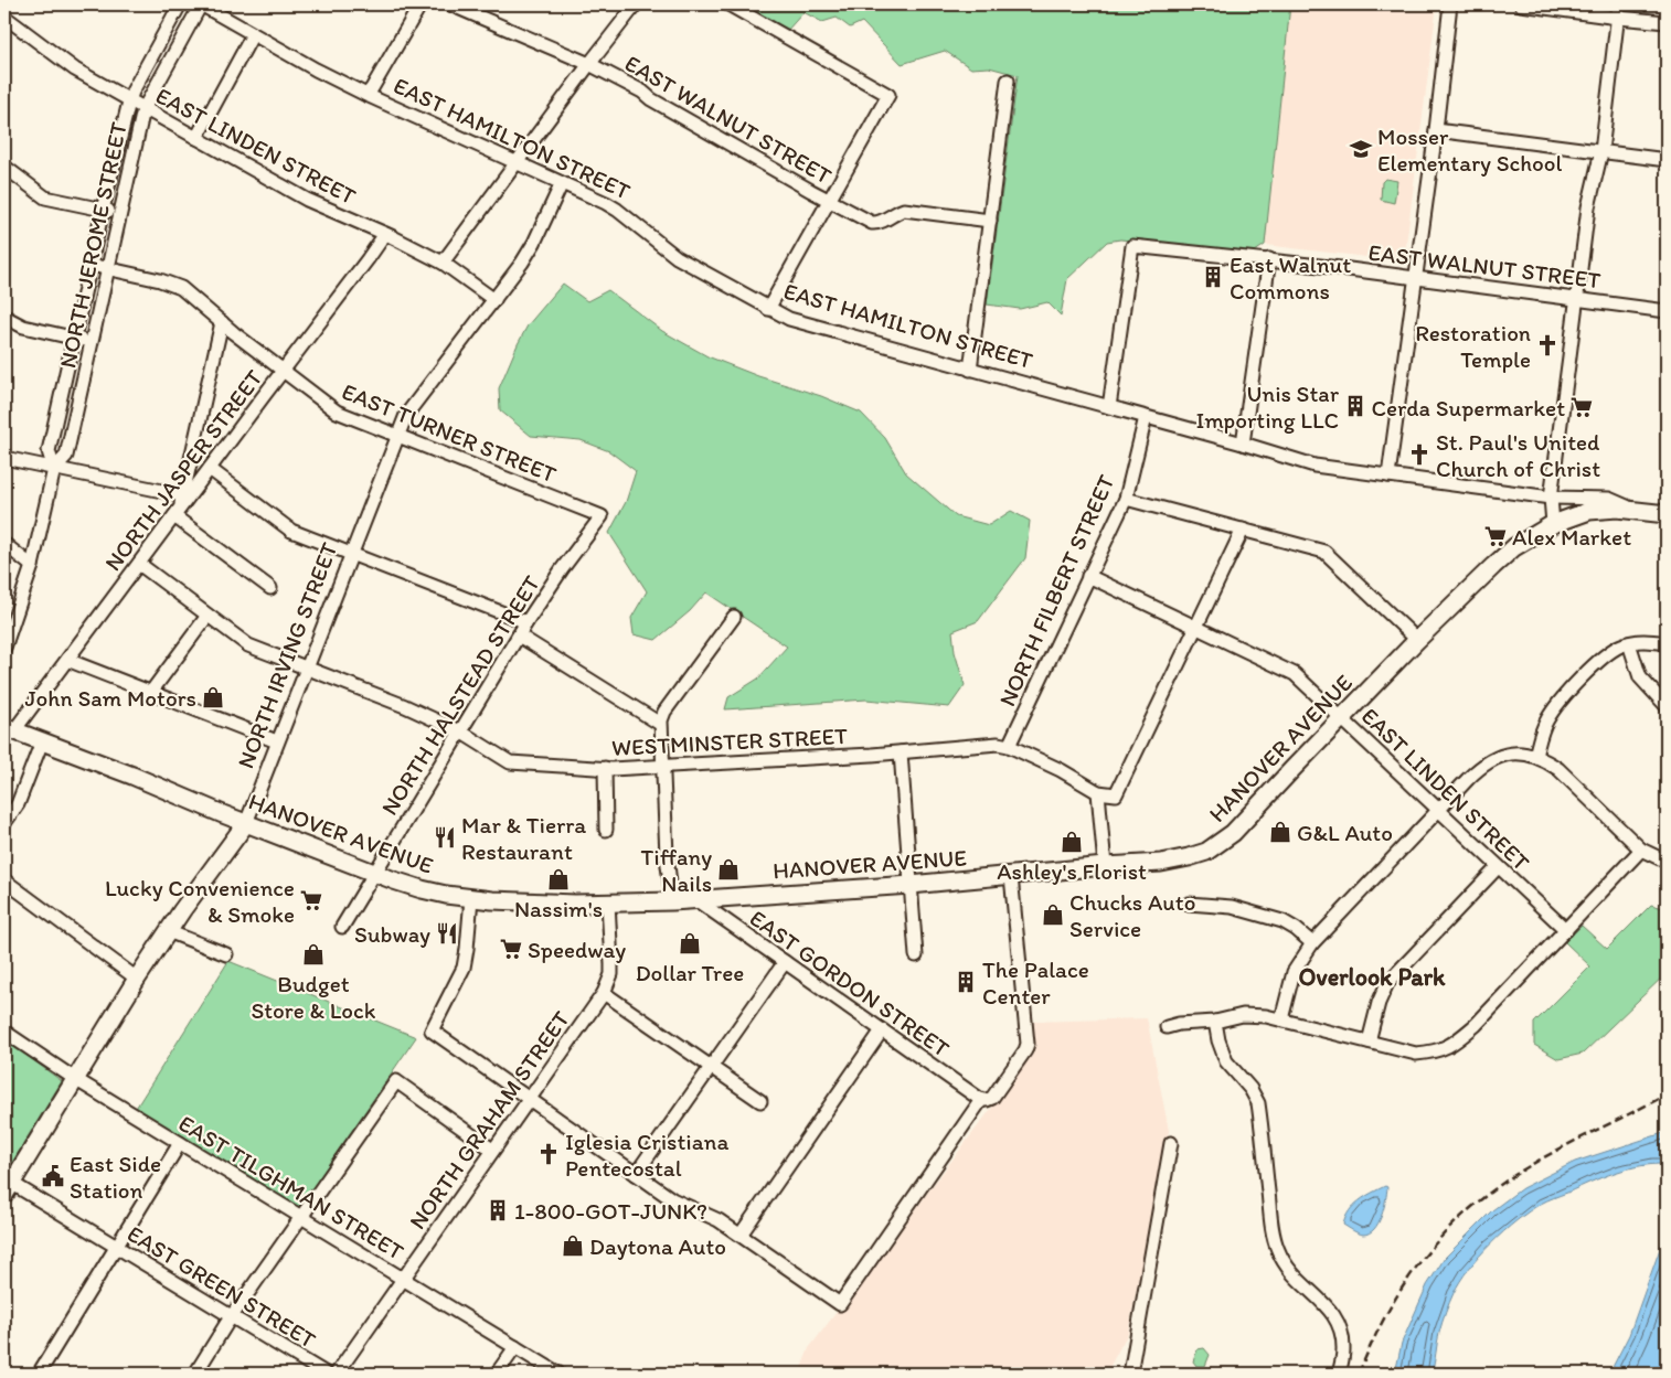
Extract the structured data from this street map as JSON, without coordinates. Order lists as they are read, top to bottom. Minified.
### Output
{"streets":{"main road":["EAST HAMILTON STREET","NORTH IRVING STREET","HANOVER AVENUE"],"street":["EAST WALNUT STREET","EAST LINDEN STREET","NORTH JEROME STREET","EAST TURNER STREET","NORTH JASPER STREET","NORTH FILBERT STREET","NORTH HALSTEAD STREET","WESTMINSTER STREET","EAST GORDON STREET","NORTH GRAHAM STREET","EAST TILGHMAN STREET","EAST GREEN STREET"]},"crossings":[["EAST WALNUT STREET","EAST HAMILTON STREET"],["EAST HAMILTON STREET","NORTH JEROME STREET"],["EAST HAMILTON STREET","NORTH FILBERT STREET"],["EAST HAMILTON STREET","NORTH IRVING STREET"],["EAST HAMILTON STREET","HANOVER AVENUE"],["EAST LINDEN STREET","NORTH JEROME STREET"],["EAST LINDEN STREET","NORTH JASPER STREET"],["EAST LINDEN STREET","NORTH FILBERT STREET"],["EAST LINDEN STREET","NORTH IRVING STREET"],["EAST LINDEN STREET","HANOVER AVENUE"],["NORTH JEROME STREET","EAST TURNER STREET"],["EAST TURNER STREET","NORTH JASPER STREET"],["EAST TURNER STREET","NORTH IRVING STREET"],["EAST TURNER STREET","NORTH HALSTEAD STREET"],["NORTH JASPER STREET","HANOVER AVENUE"],["NORTH FILBERT STREET","WESTMINSTER STREET"],["NORTH IRVING STREET","HANOVER AVENUE"],["NORTH IRVING STREET","EAST TILGHMAN STREET"],["NORTH IRVING STREET","EAST GREEN STREET"],["NORTH HALSTEAD STREET","WESTMINSTER STREET"],["NORTH HALSTEAD STREET","HANOVER AVENUE"],["HANOVER AVENUE","EAST GORDON STREET"],["HANOVER AVENUE","NORTH GRAHAM STREET"],["NORTH GRAHAM STREET","EAST TILGHMAN STREET"]],"districts":["Overlook Park"],"places":{"school or university":["Mosser Elementary School"],"building":["East Walnut Commons","Unis Star Importing LLC","The Palace Center","1-800-GOT-JUNK?"],"church":["Restoration Temple","St. Paul's United Church of Christ","Iglesia Cristiana Pentecostal"],"supermarket":["Cerda Supermarket","Alex Market","Lucky Convenience & Smoke","Speedway"],"shop":["John Sam Motors","G&L Auto","Ashley's Florist","Tiffany Nails","Nassim's","Chucks Auto Service","Dollar Tree","Budget Store & Lock","Daytona Auto"],"restaurant":["Mar & Tierra Restaurant","Subway"],"public building":["East Side Station"]}}
